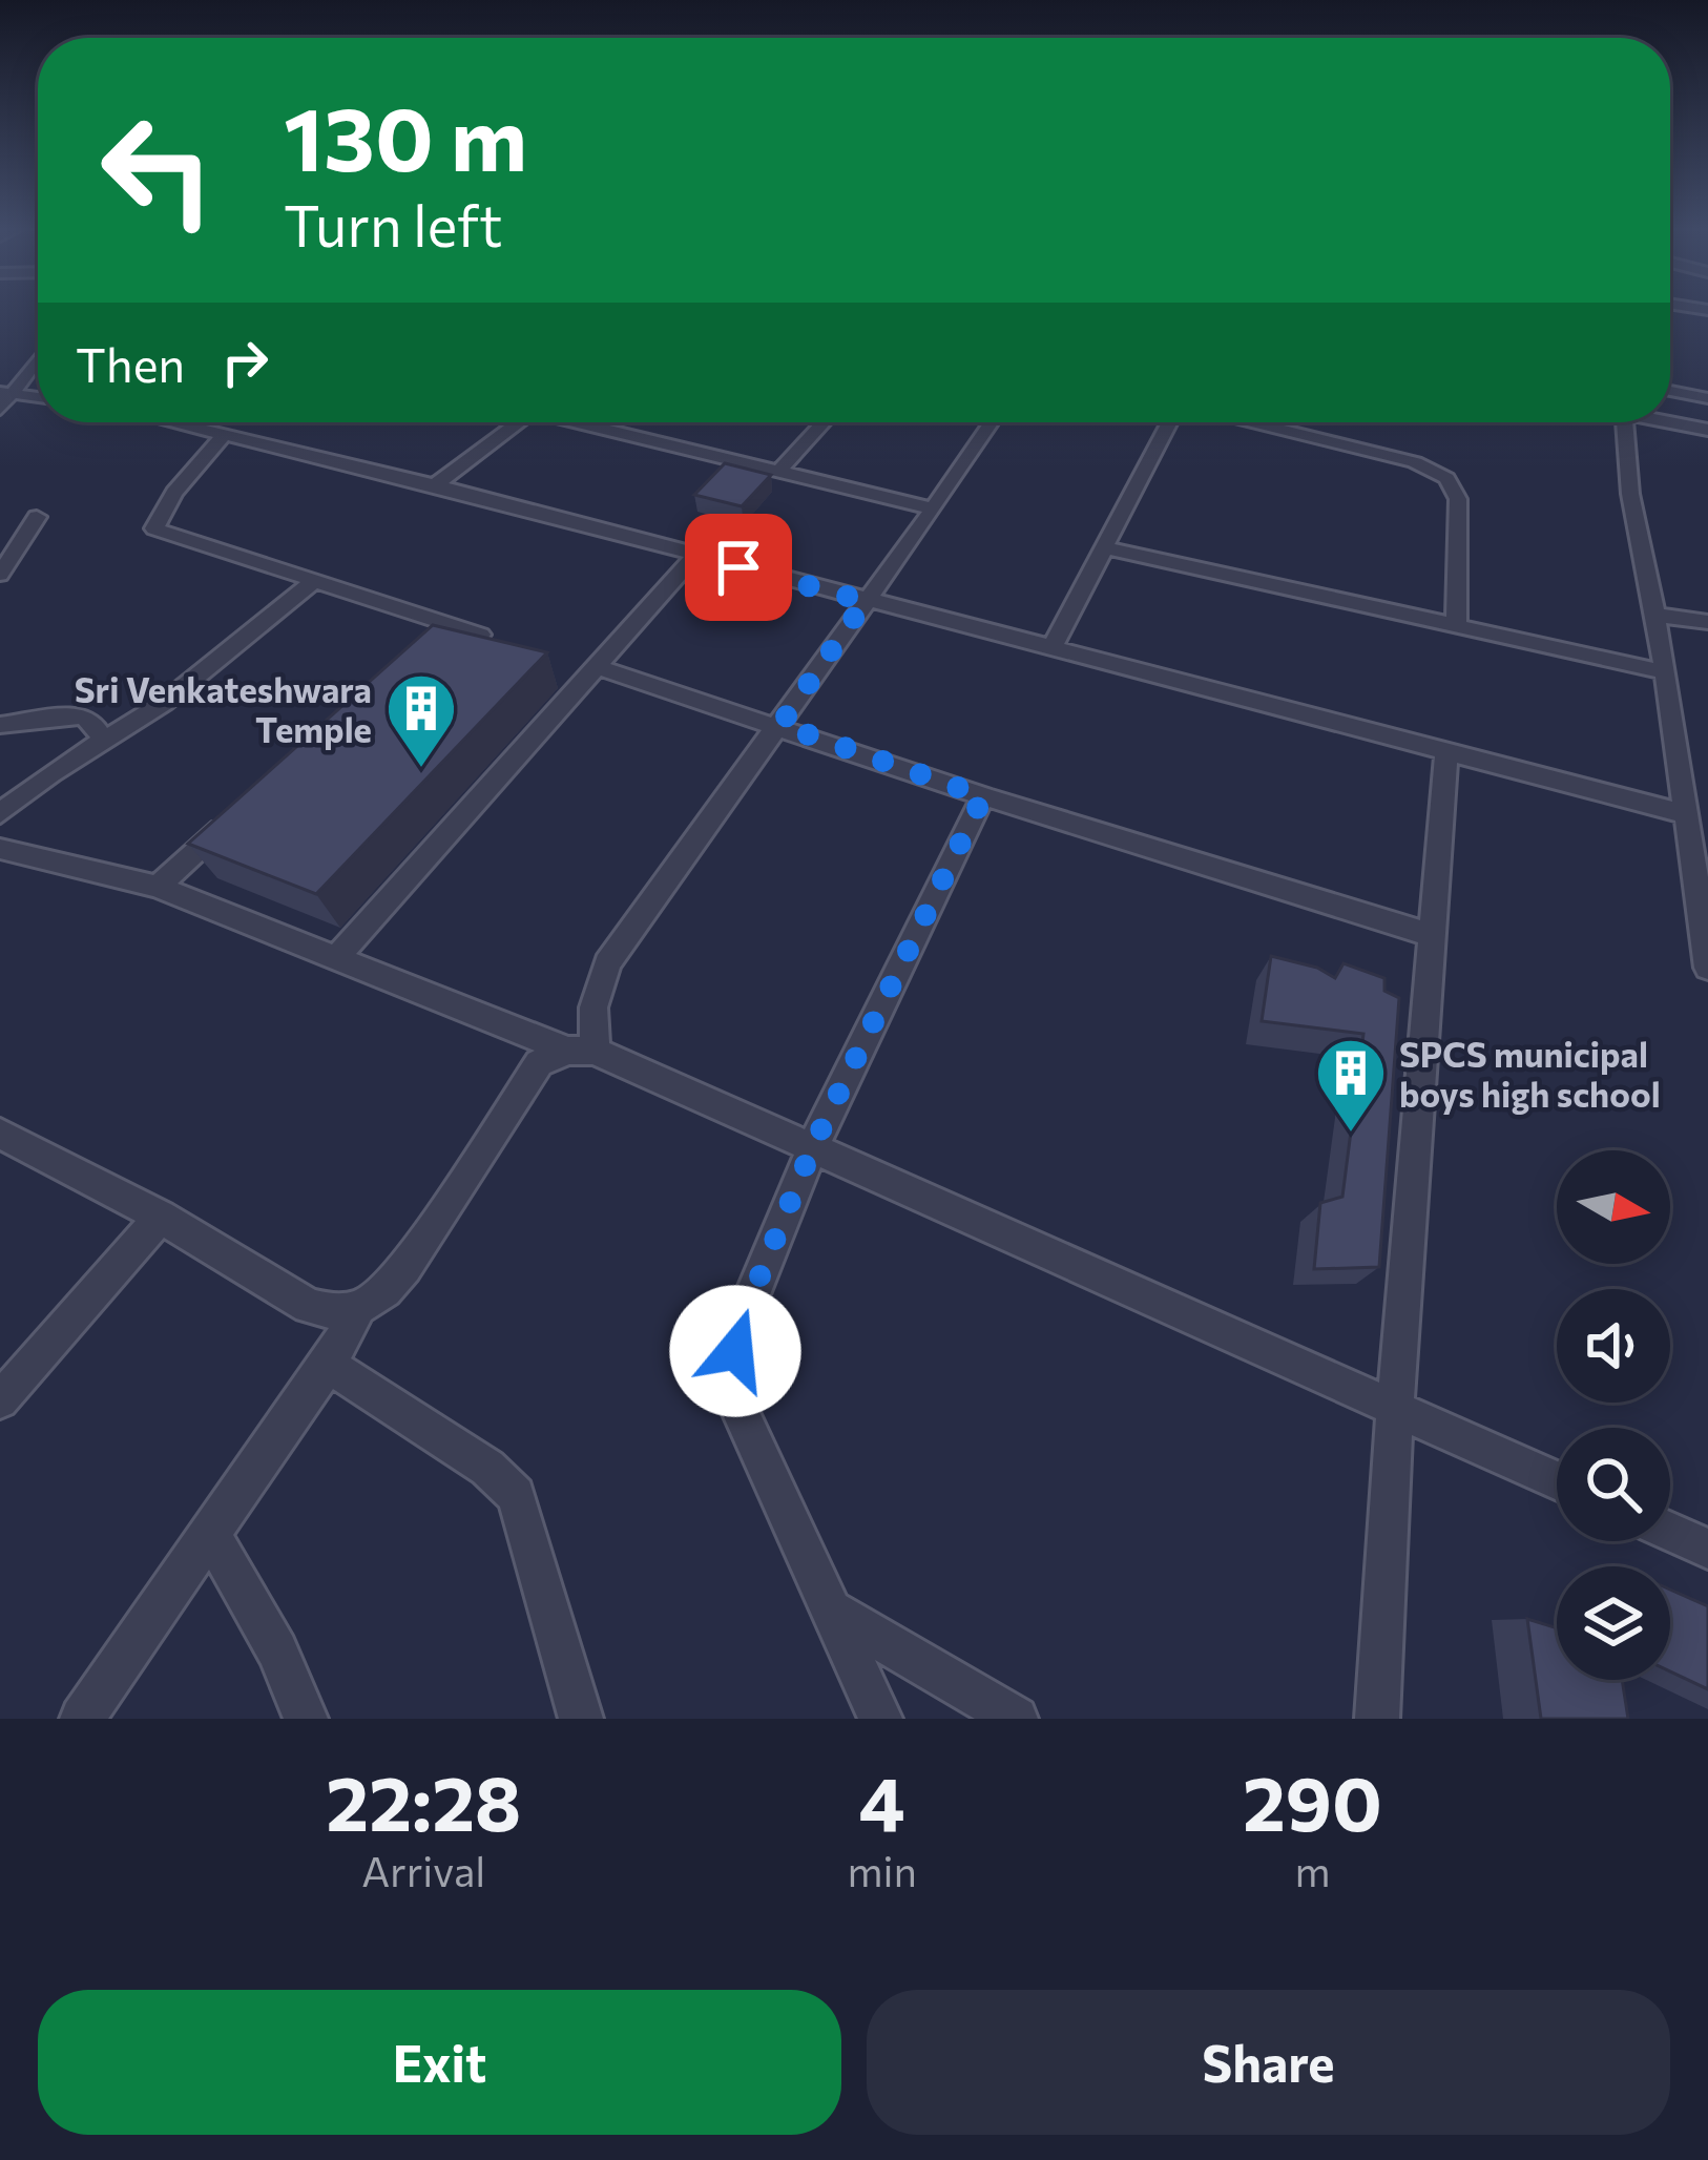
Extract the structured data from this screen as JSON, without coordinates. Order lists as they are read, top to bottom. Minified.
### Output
{"places":{"building":["Sri Venkateshwara Temple","SPCS municipal boys high school"]},"north":"right","page":{"turn":["130 m","Turn left"],"then":"Then","eta":["22:28","Arrival","4","min","290","m"],"buttons":["Exit","Share"]}}
